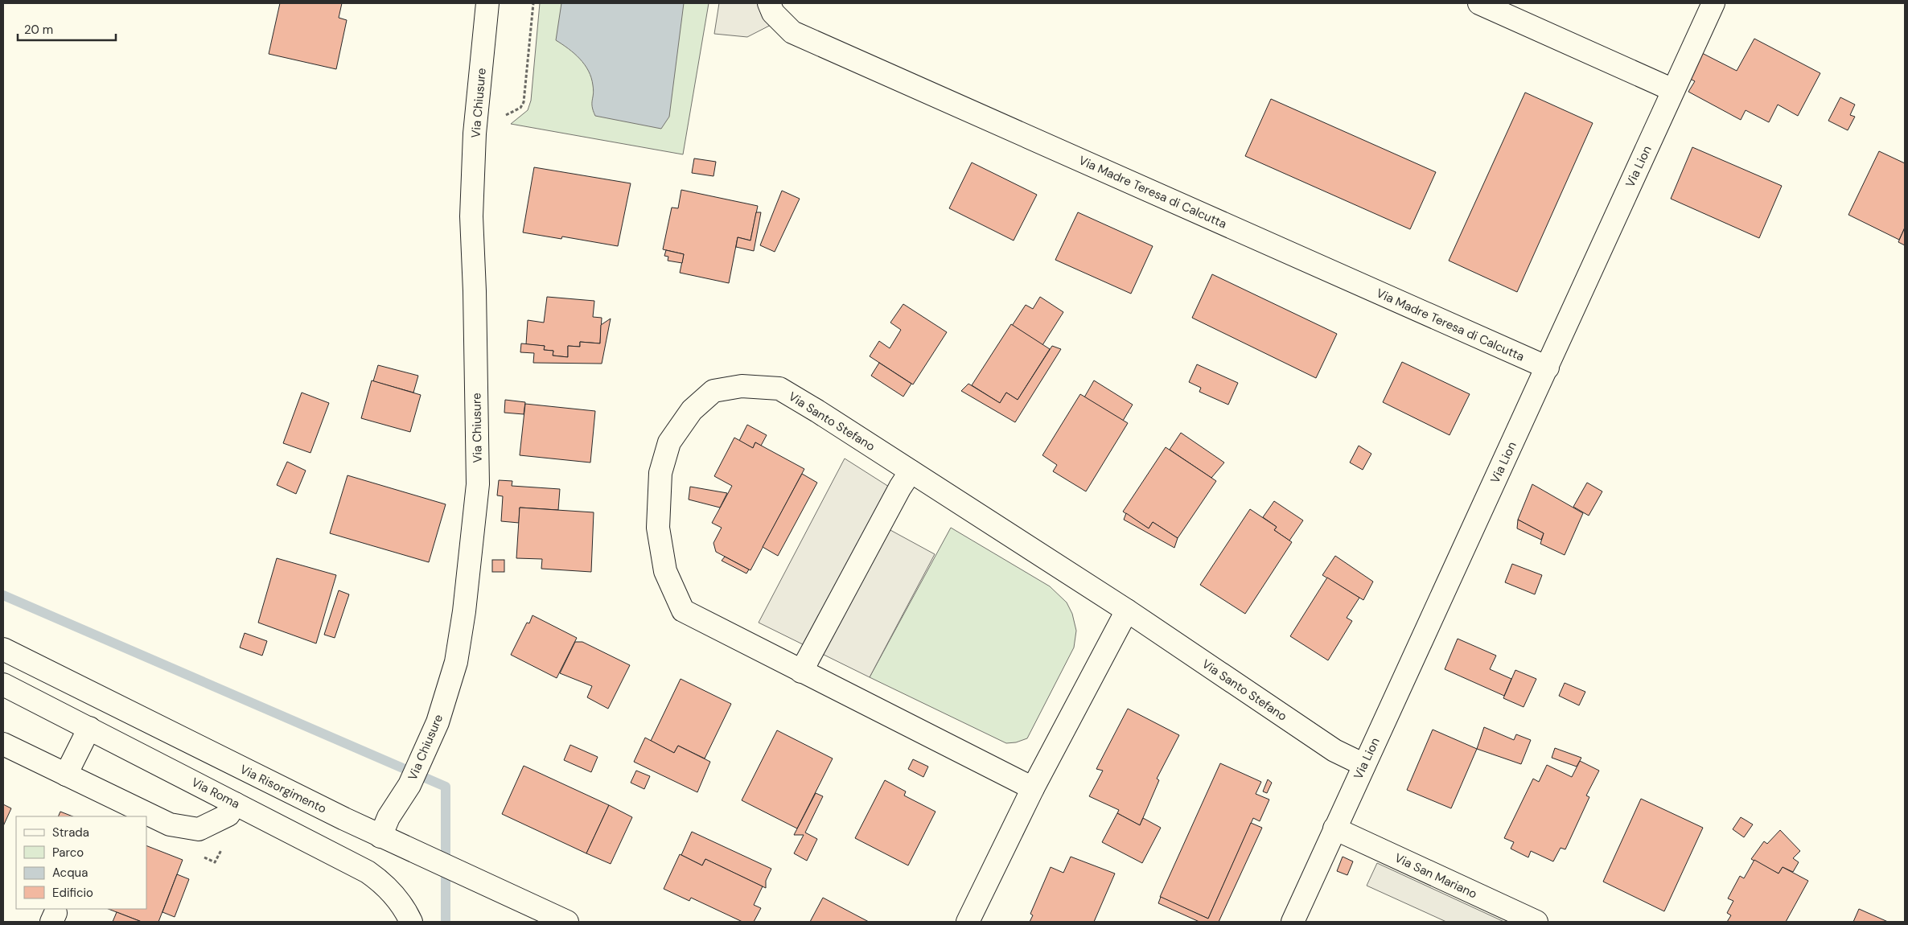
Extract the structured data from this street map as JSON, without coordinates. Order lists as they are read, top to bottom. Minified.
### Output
{"streets":{"street":["Via Chiusure","Via Lion","Via Madre Teresa di Calcutta","Via Santo Stefano","Via Risorgimento","Via Roma","Via San Mariano"]},"crossings":[["Via Chiusure","Via Risorgimento"],["Via Lion","Via Madre Teresa di Calcutta"],["Via Lion","Via Santo Stefano"],["Via Lion","Via San Mariano"]],"legend":["Strada","Parco","Acqua","Edificio"],"scale_bar":"20 m"}
